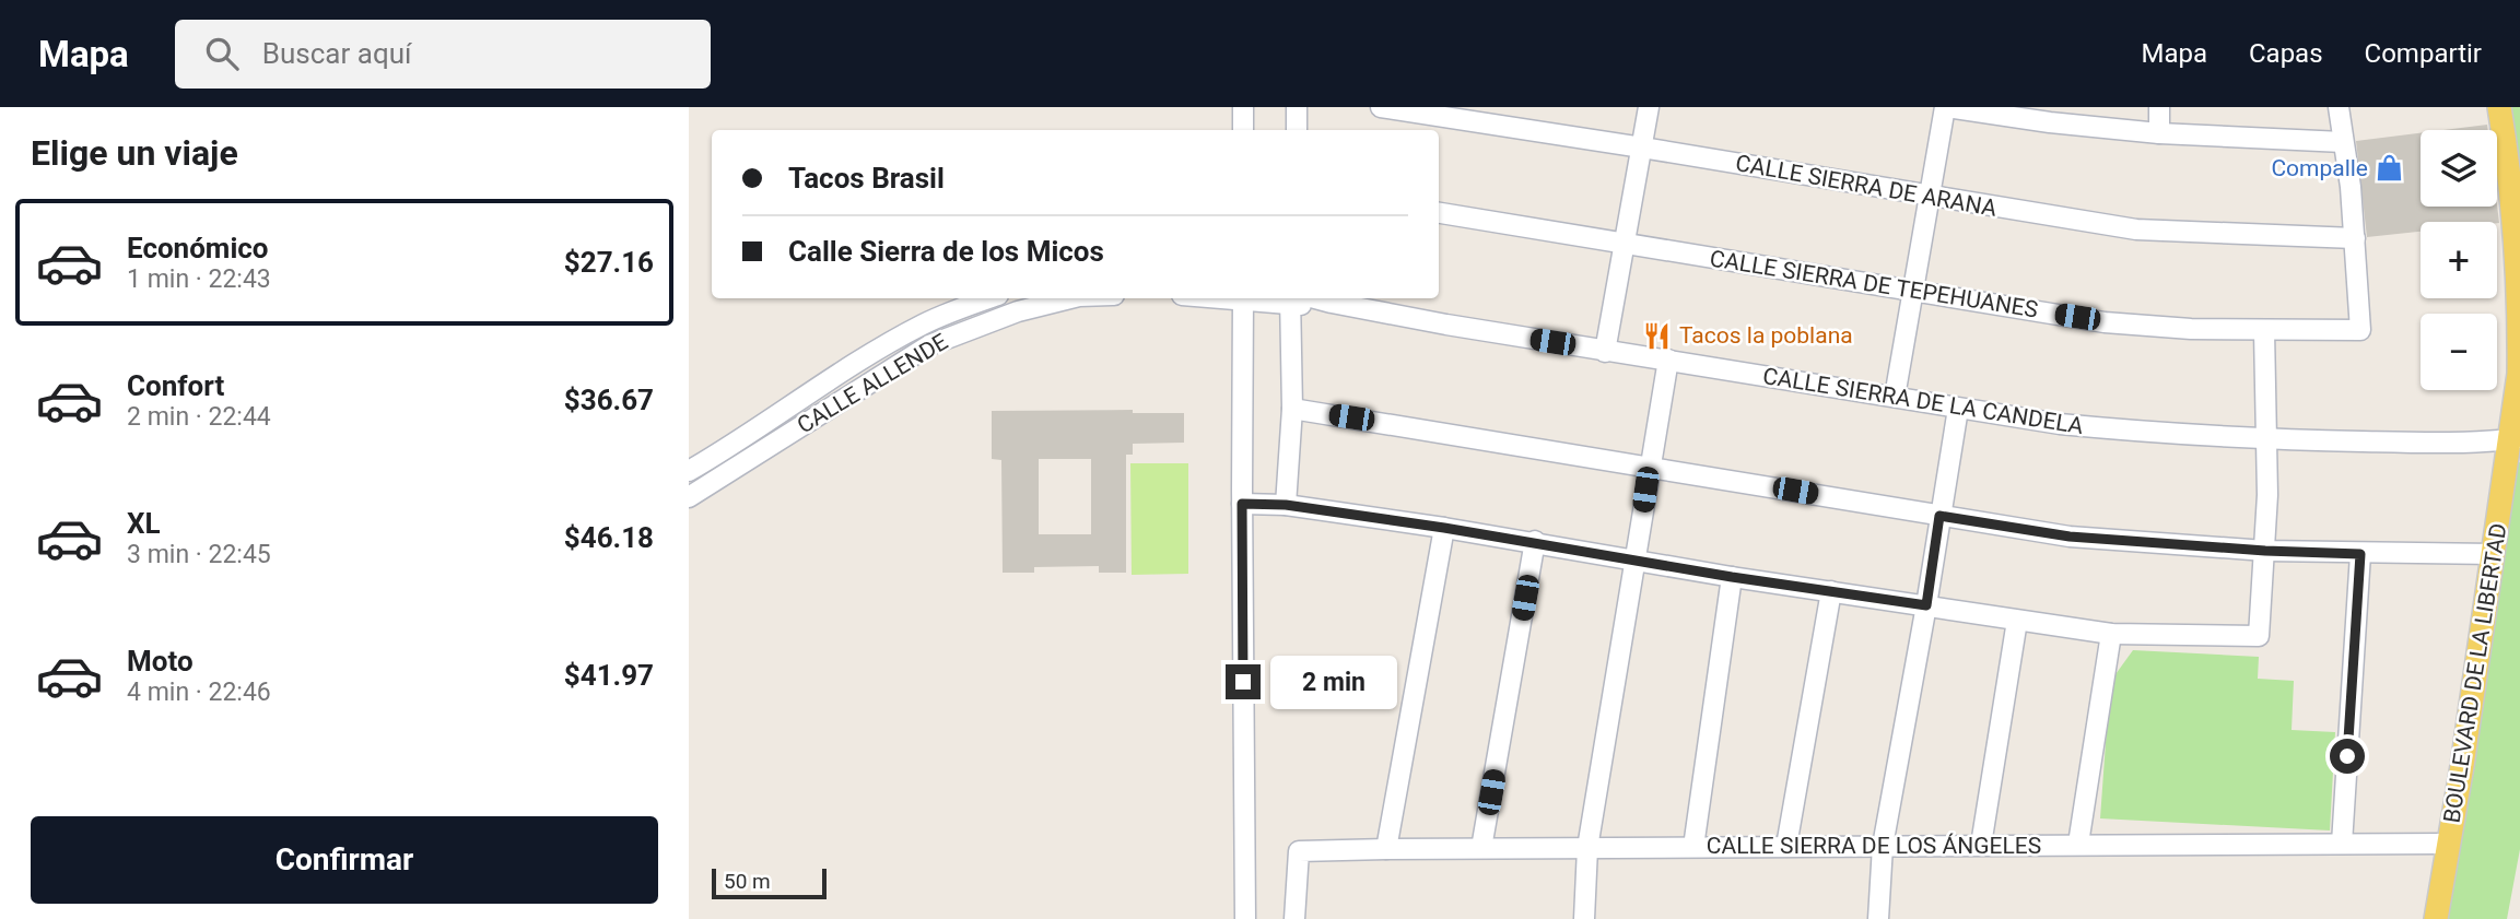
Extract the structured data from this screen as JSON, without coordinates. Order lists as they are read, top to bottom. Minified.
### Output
{"streets":{"main road":["BOULEVARD DE LA LIBERTAD"],"street":["CALLE SIERRA DE ARANA","CALLE SIERRA DE TEPEHUANES","CALLE ALLENDE","CALLE SIERRA DE LA CANDELA","CALLE SIERRA DE LOS ÁNGELES"]},"crossings":[["CALLE SIERRA DE ARANA","CALLE SIERRA DE TEPEHUANES"],["CALLE SIERRA DE LA CANDELA","BOULEVARD DE LA LIBERTAD"],["BOULEVARD DE LA LIBERTAD","CALLE SIERRA DE LOS ÁNGELES"]],"places":{"shop":["Compalle"],"restaurant":["Tacos la poblana"]},"scale_bar":"50 m","page":{"header":"Mapa","search":"Buscar aquí","nav":["Mapa","Capas","Compartir"],"heading":"Elige un viaje","map_buttons":["+","−"],"banner":["Tacos Brasil","Calle Sierra de los Micos"],"list":[{"name":"Económico","note":"1 min · 22:43","value":"$27.16"},{"name":"Confort","note":"2 min · 22:44","value":"$36.67"},{"name":"XL","note":"3 min · 22:45","value":"$46.18"},{"name":"Moto","note":"4 min · 22:46","value":"$41.97"}],"bubble":"2 min","buttons":"Confirmar","scale":"50 m"}}
